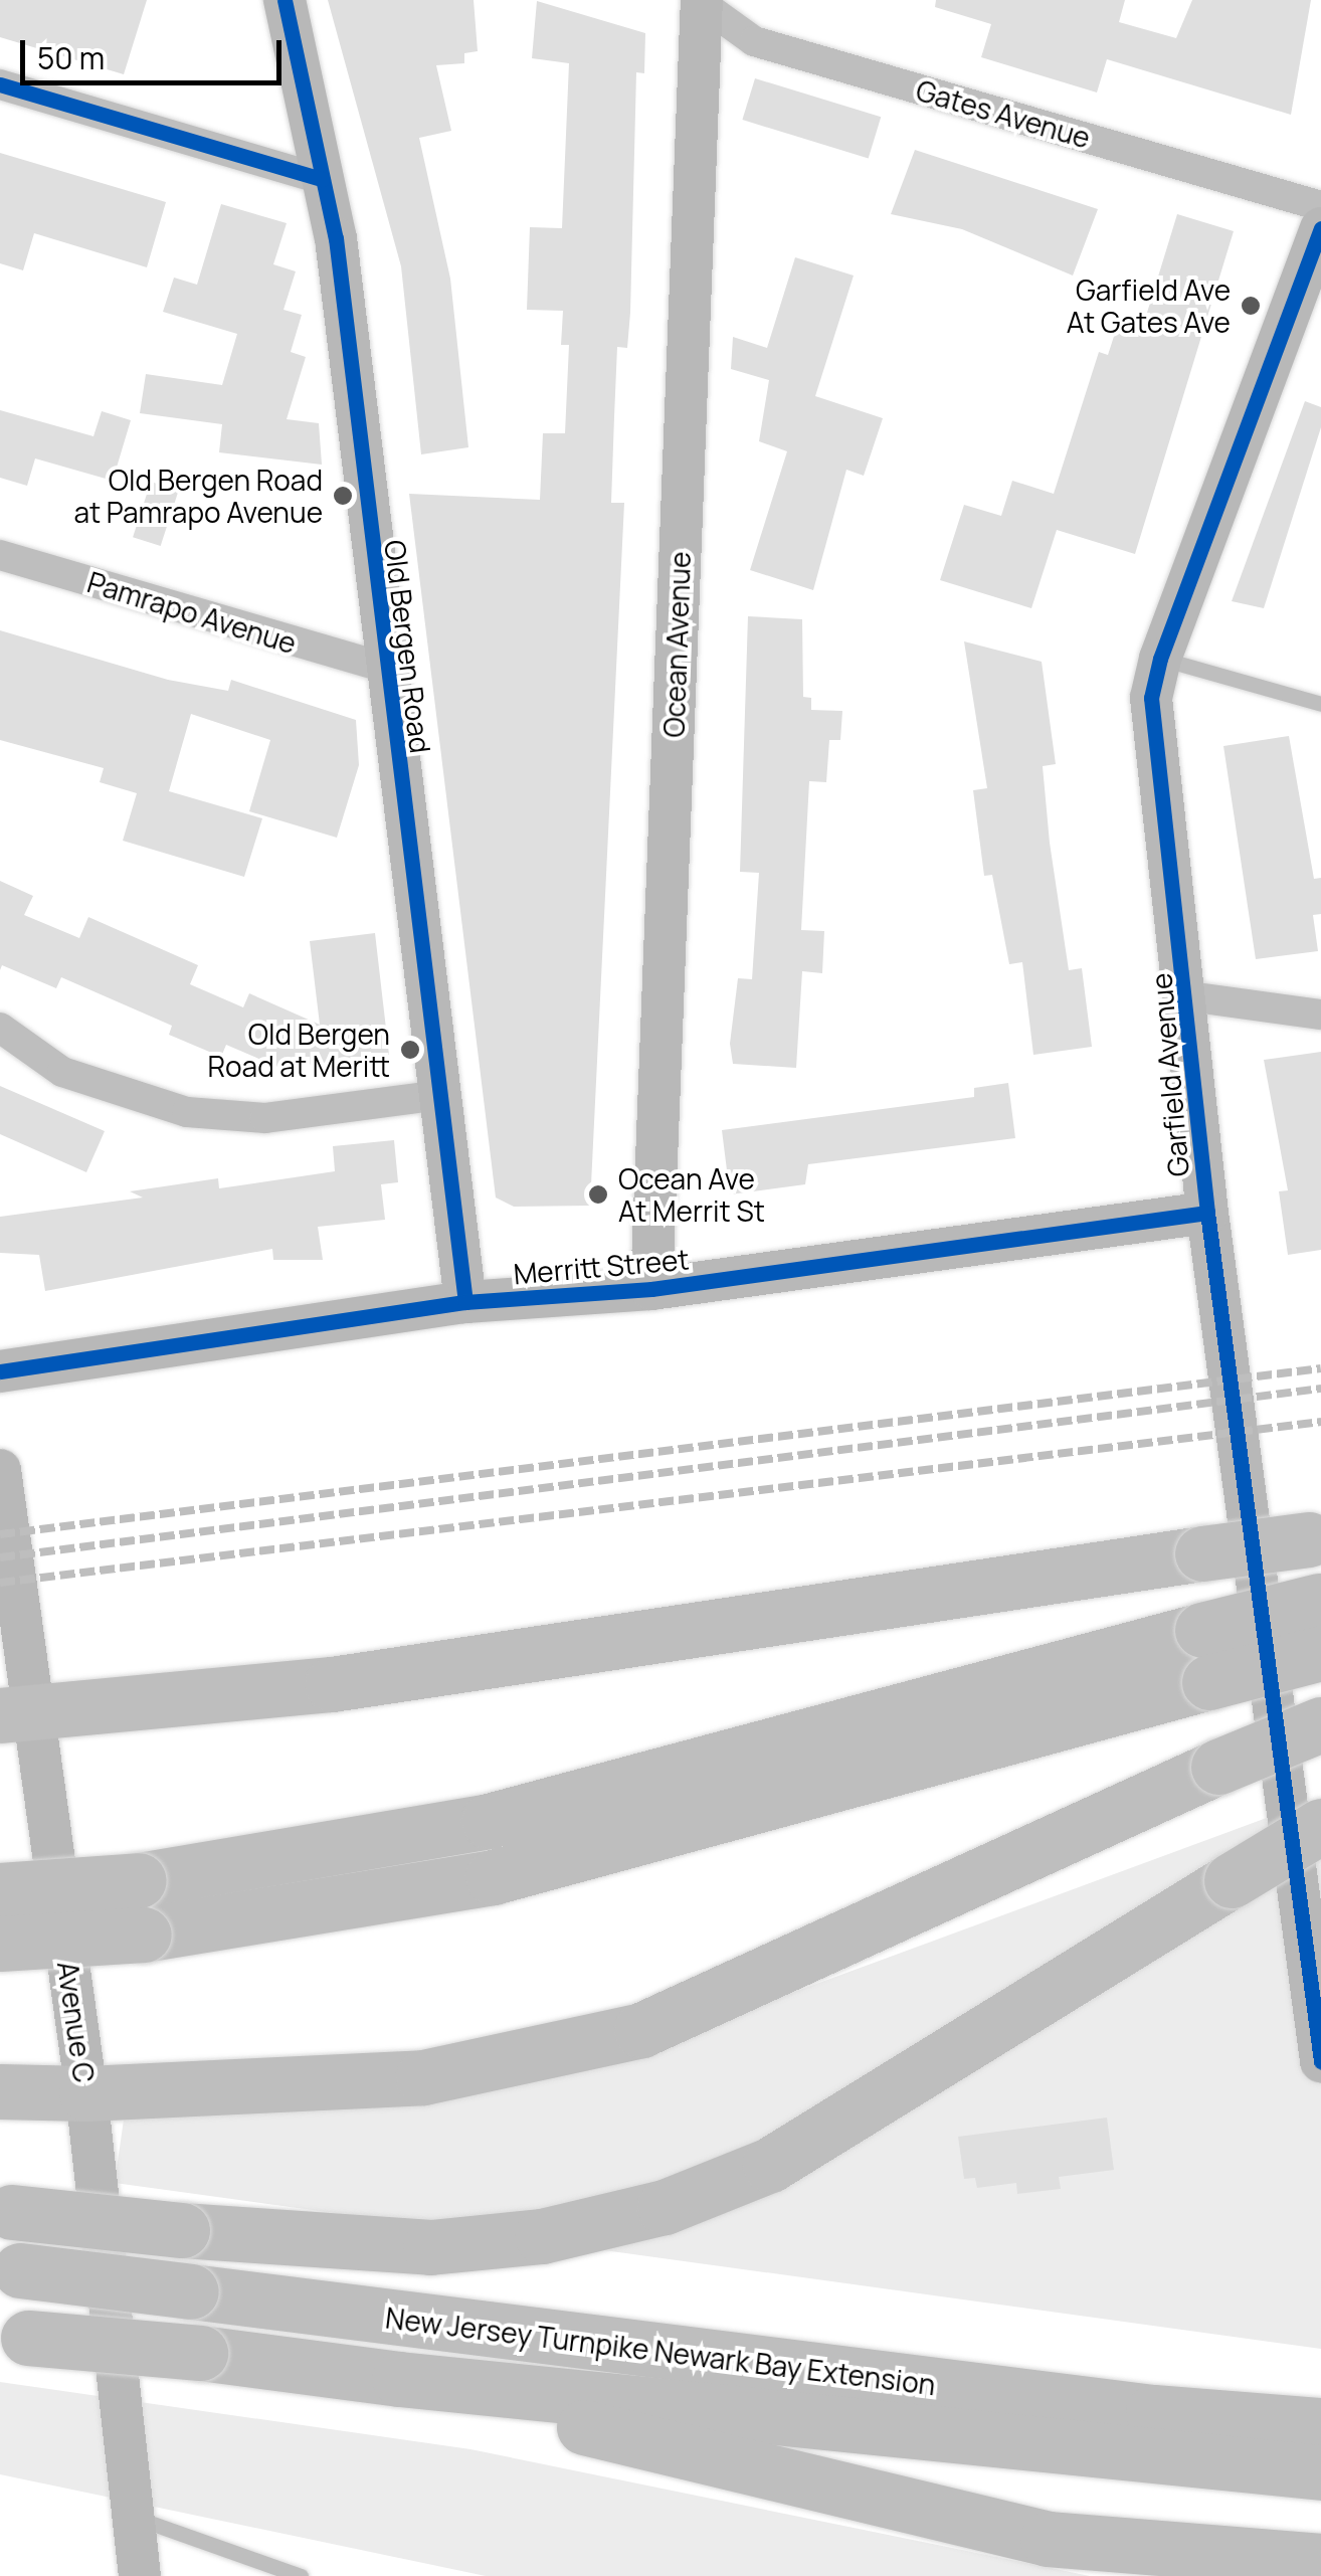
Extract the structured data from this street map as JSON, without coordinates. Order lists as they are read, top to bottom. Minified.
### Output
{"streets":{"highway":["New Jersey Turnpike Newark Bay Extension"],"main road":["Ocean Avenue","Old Bergen Road","Garfield Avenue","Merritt Street","Avenue C"],"street":["Gates Avenue","Pamrapo Avenue"]},"crossings":[["Gates Avenue","Ocean Avenue"],["Pamrapo Avenue","Old Bergen Road"],["Ocean Avenue","Merritt Street"],["Old Bergen Road","Merritt Street"],["Garfield Avenue","Merritt Street"]],"places":["Garfield Ave At Gates Ave","Old Bergen Road at Pamrapo Avenue","Old Bergen Road at Meritt","Ocean Ave At Merrit St"],"scale_bar":"50 m"}
